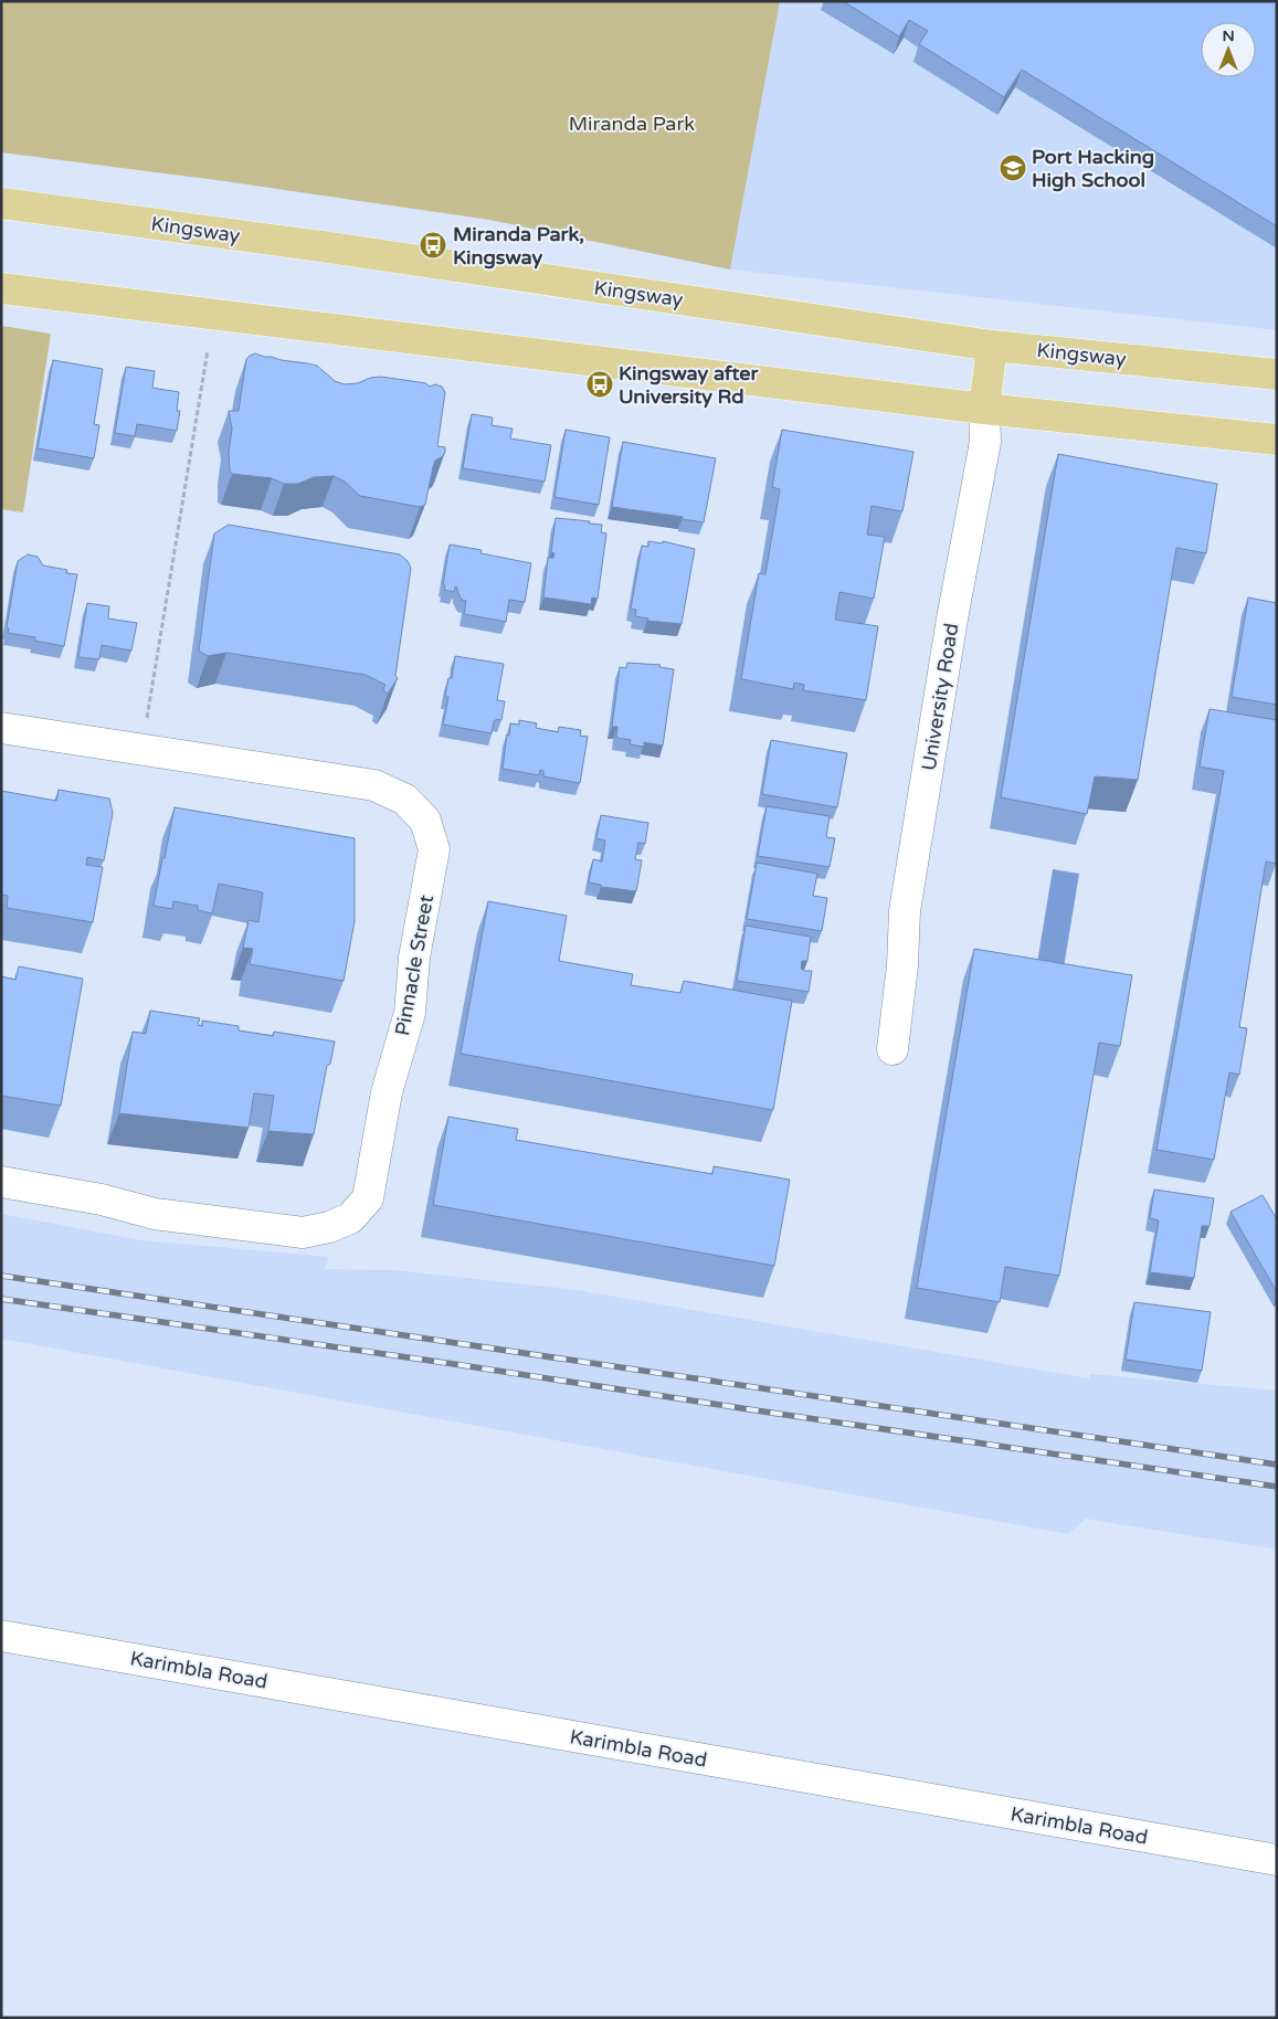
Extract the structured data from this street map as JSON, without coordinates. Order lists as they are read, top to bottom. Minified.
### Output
{"streets":{"main road":["Kingsway","University Road"],"street":["Pinnacle Street","Karimbla Road"]},"crossings":[["Kingsway","University Road"]],"parks":["Miranda Park"],"places":{"school or university":["Port Hacking High School"],"bus stop":["Miranda Park, Kingsway","Kingsway after University Rd"]},"north":"top"}
